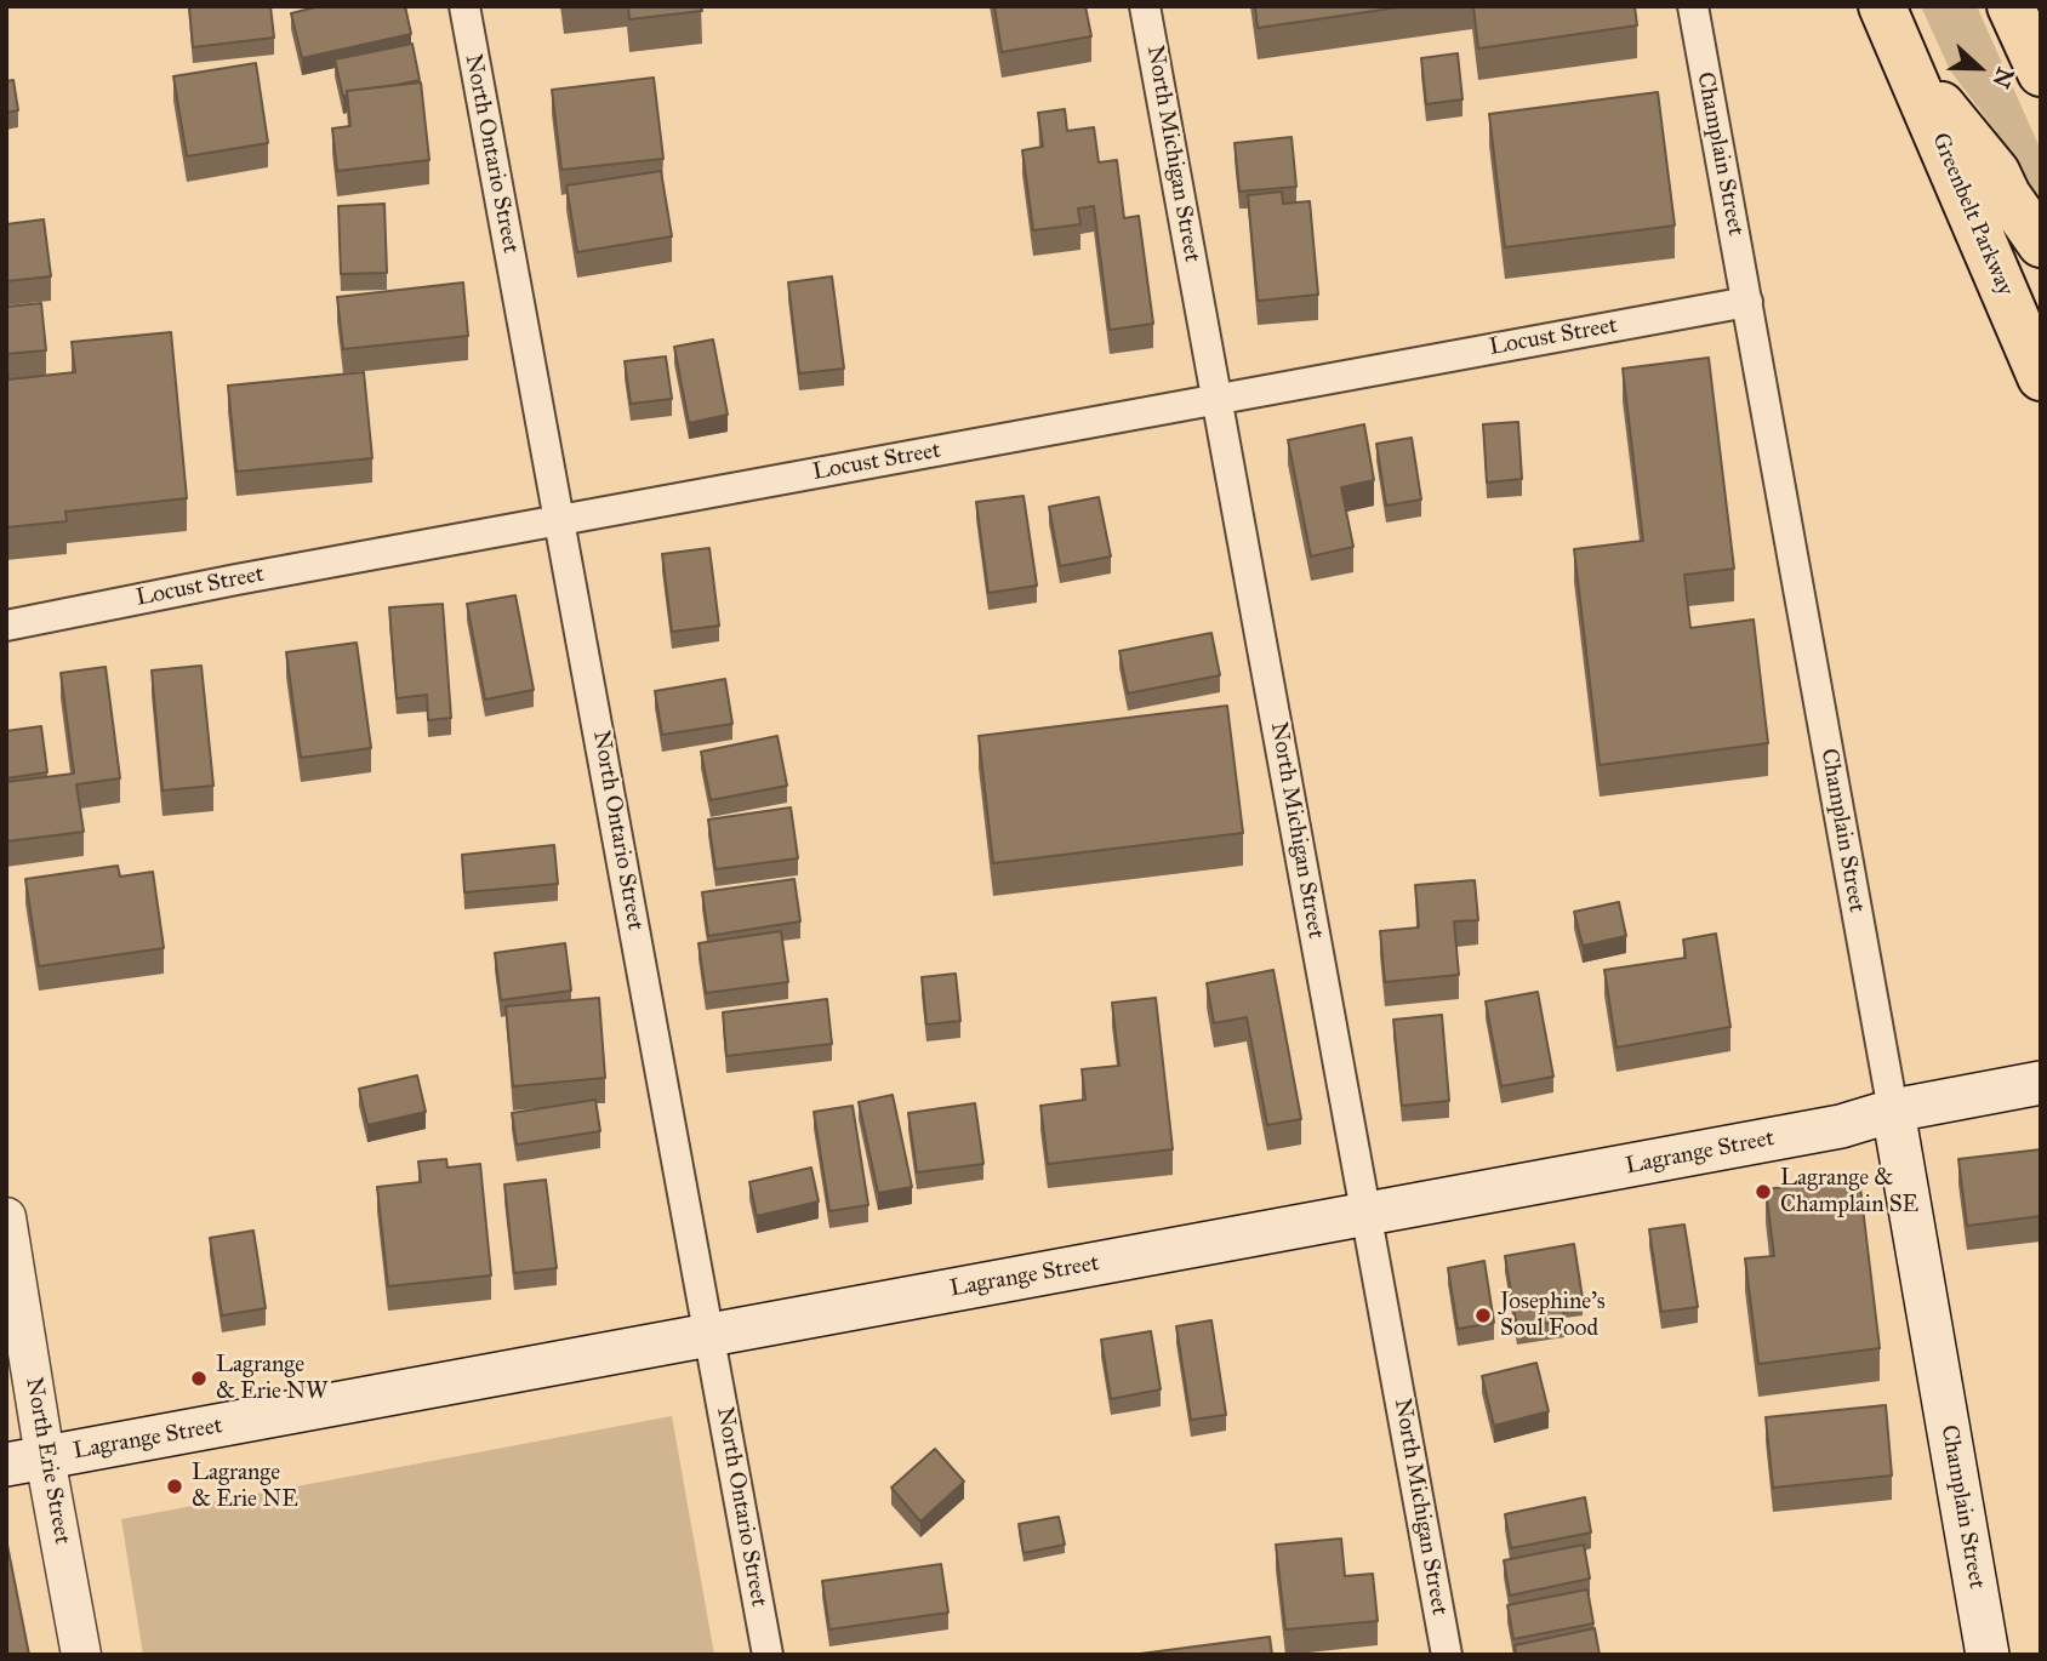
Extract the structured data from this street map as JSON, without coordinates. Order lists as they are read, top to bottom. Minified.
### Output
{"streets":{"main road":["Champlain Street","Greenbelt Parkway","Lagrange Street"],"street":["North Ontario Street","North Michigan Street","Locust Street","North Erie Street"]},"crossings":[["North Ontario Street","Locust Street"],["North Ontario Street","Lagrange Street"],["North Michigan Street","Locust Street"],["North Michigan Street","Lagrange Street"],["Champlain Street","Locust Street"],["Champlain Street","Lagrange Street"],["Lagrange Street","North Erie Street"]],"places":["Lagrange & Champlain SE","Josephine's Soul Food","Lagrange & Erie NW","Lagrange & Erie NE"],"north":"right"}
